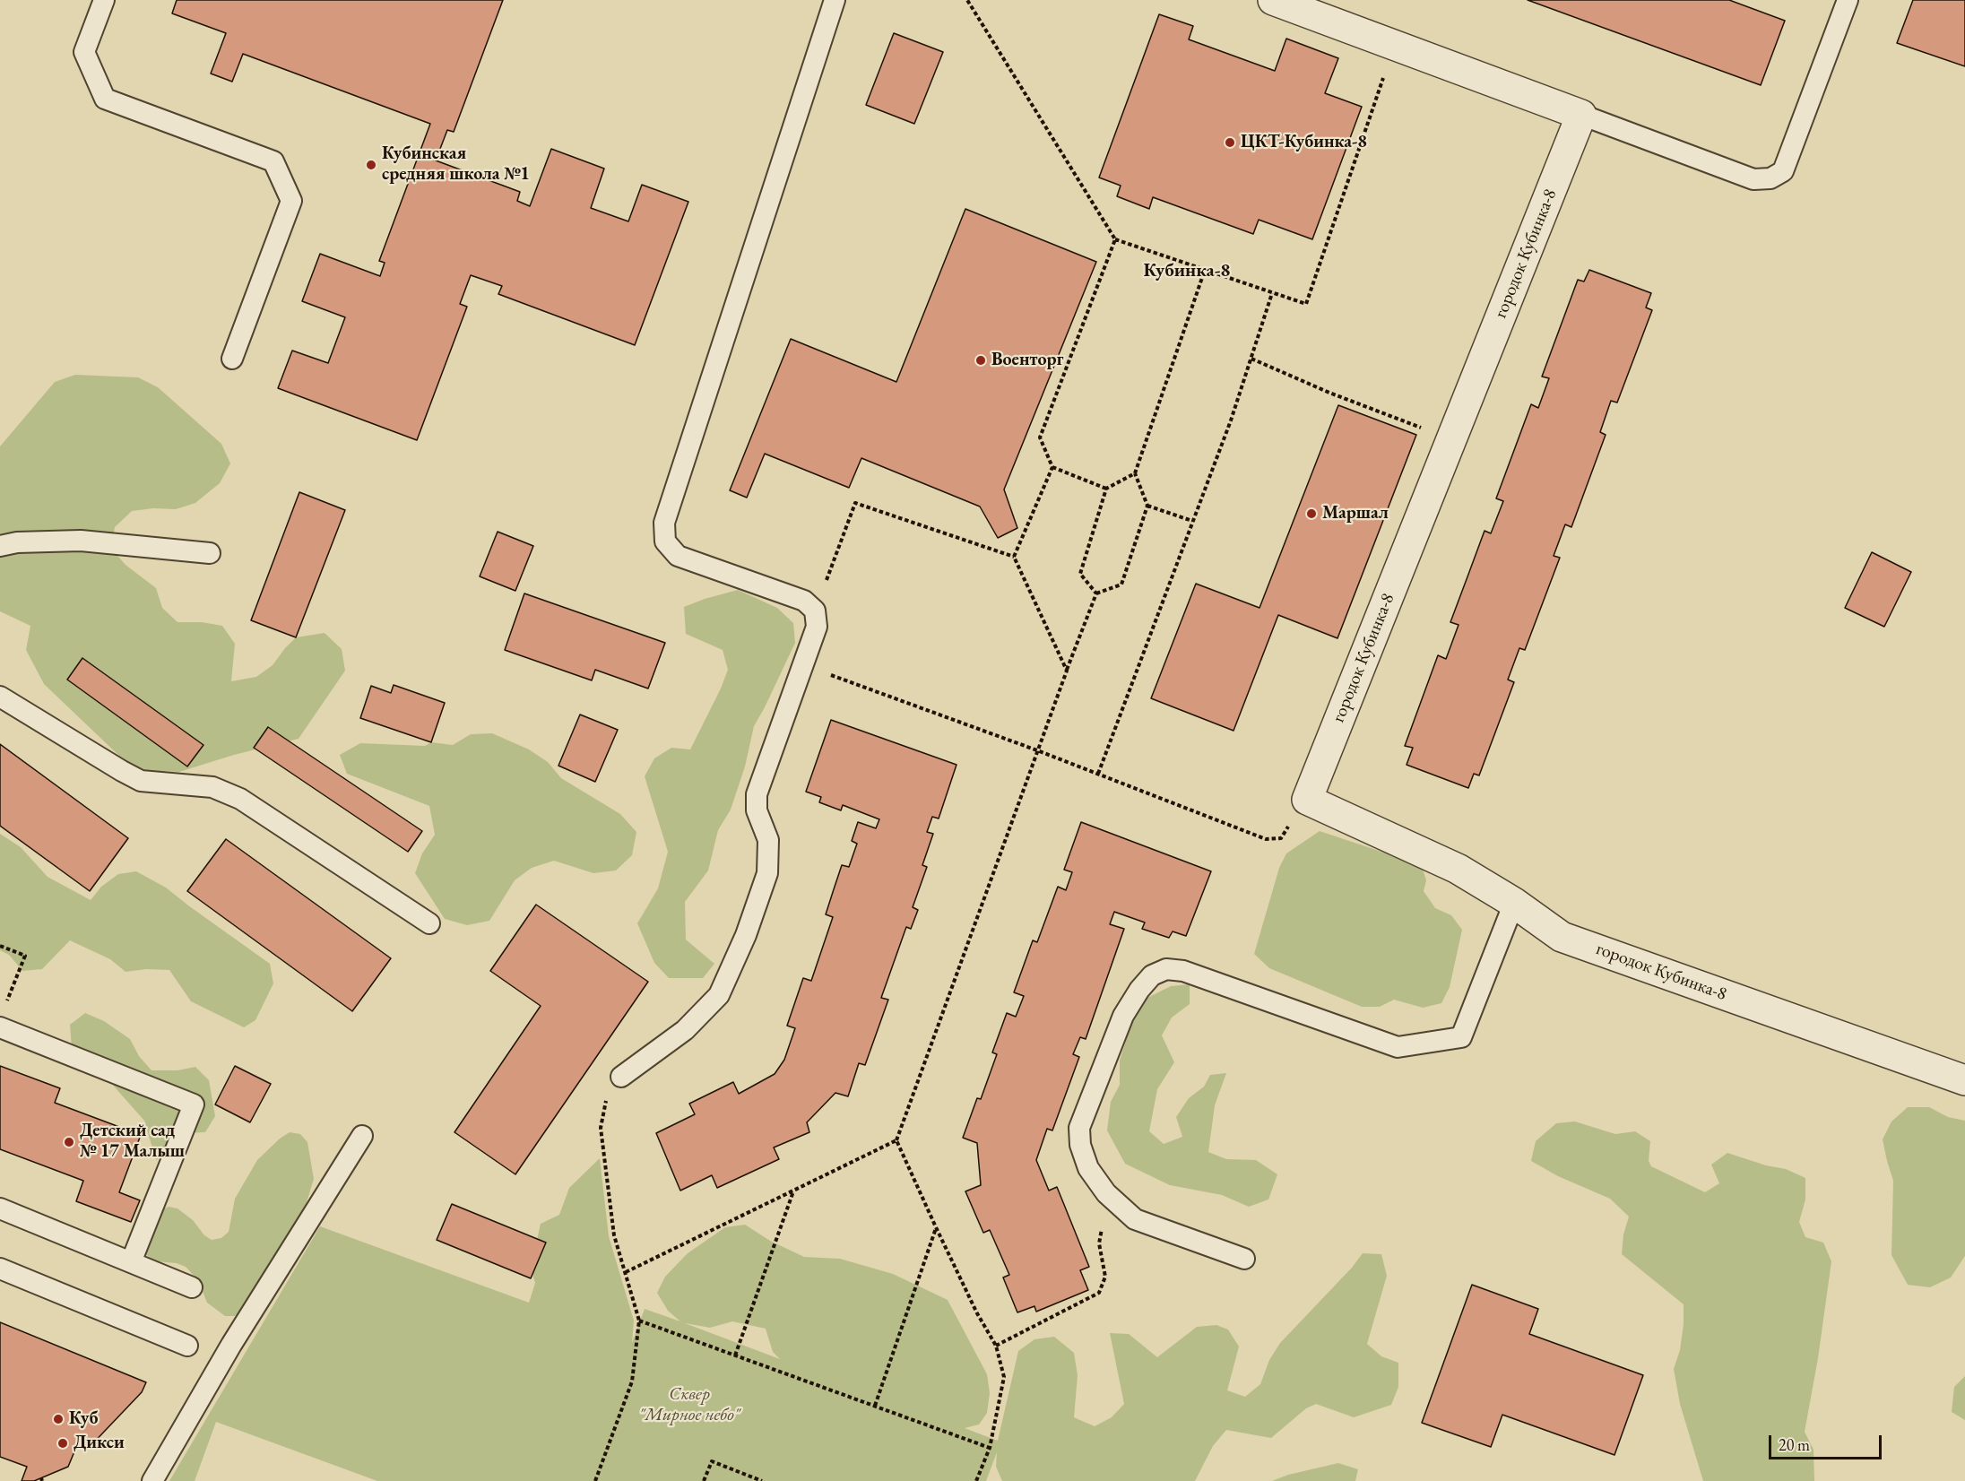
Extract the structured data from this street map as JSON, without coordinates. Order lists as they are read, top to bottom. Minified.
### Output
{"streets":{"street":["городок Кубинка-8"]},"districts":["Кубинка-8"],"parks":["Сквер \"Мирное небо\""],"places":["ЦКТ-Кубинка-8","Кубинская средняя школа №1","Военторг","Маршал","Детский сад № 17 Малыш","Куб","Дикси"],"scale_bar":"20 m"}
